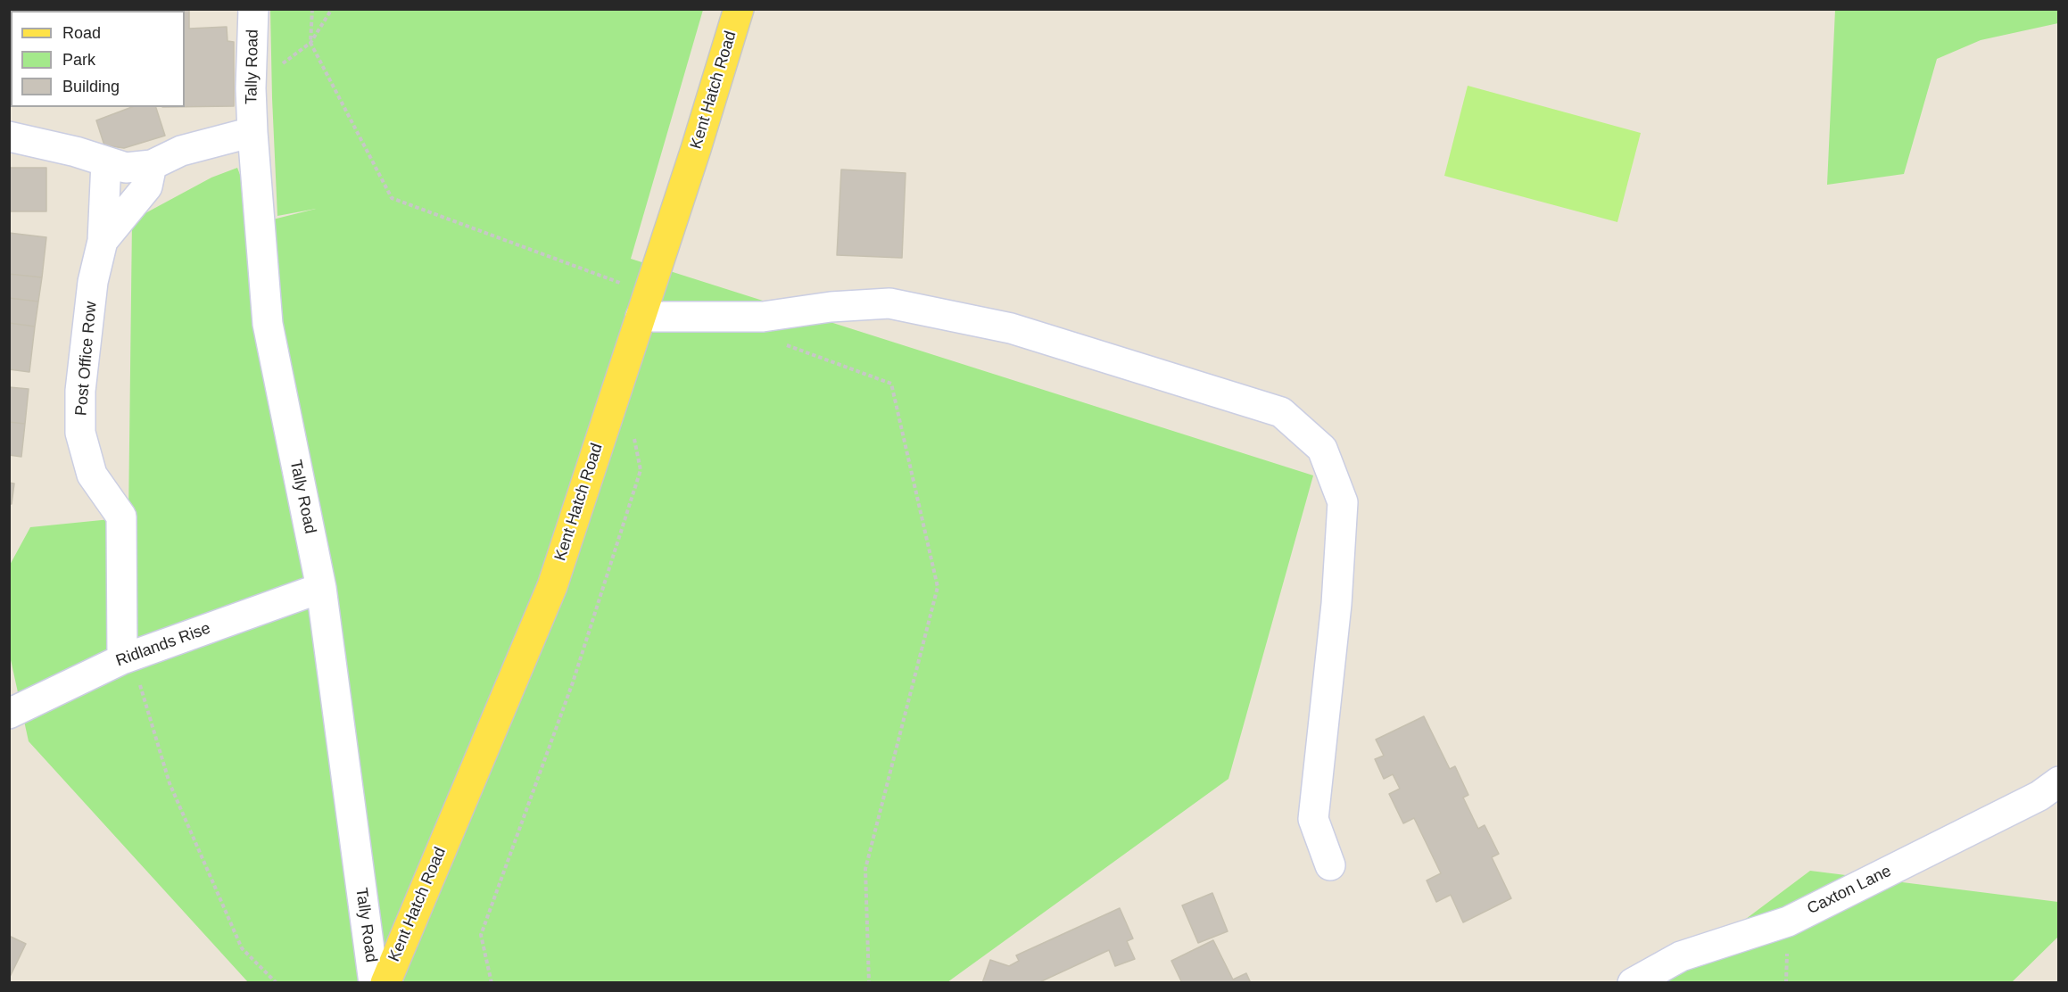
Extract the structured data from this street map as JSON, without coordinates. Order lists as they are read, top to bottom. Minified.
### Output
{"streets":{"main road":["Kent Hatch Road"],"street":["Tally Road","Post Office Row","Ridlands Rise","Caxton Lane"]},"crossings":[["Tally Road","Ridlands Rise"],["Post Office Row","Ridlands Rise"]],"legend":["Road","Park","Building"]}
